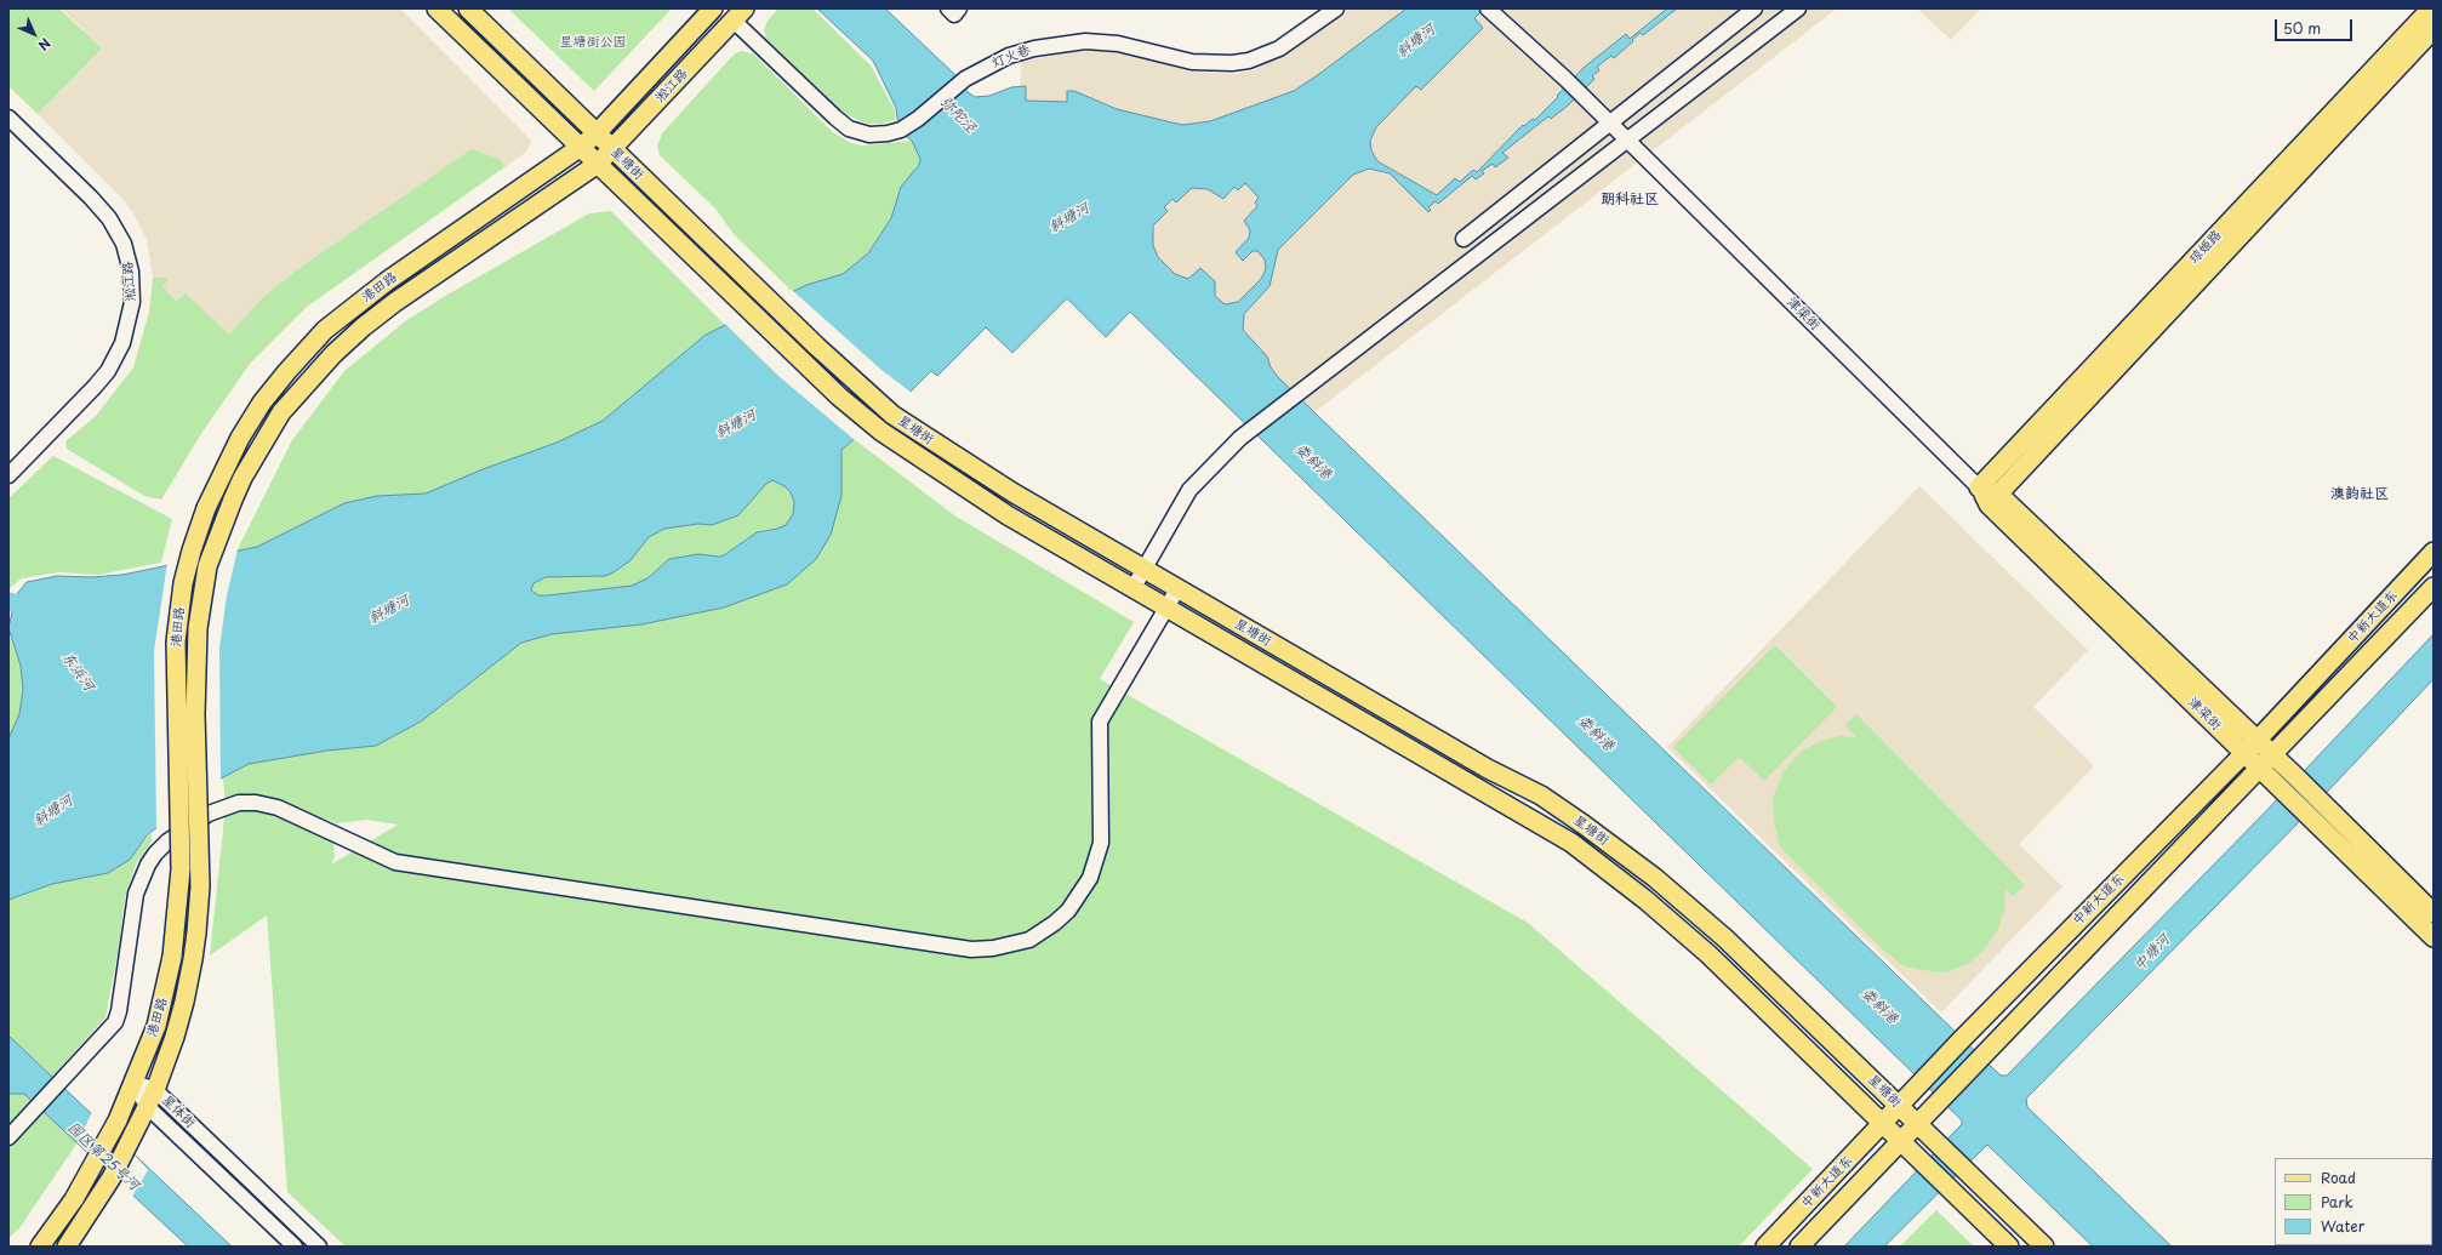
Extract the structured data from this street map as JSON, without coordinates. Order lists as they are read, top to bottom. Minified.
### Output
{"streets":{"main road":["淞江路","星塘街","琼姬路","港田路","津梁街","中新大道东"],"street":["灯火巷","星体街"]},"crossings":[["灯火巷","淞江路"],["淞江路","星塘街"],["淞江路","港田路"],["星塘街","港田路"],["星塘街","中新大道东"],["琼姬路","津梁街"],["港田路","星体街"],["津梁街","中新大道东"]],"districts":["朗科社区","澳韵社区"],"water":["斜塘河","弥陀泾","娄斜港","东浜河","中塘河","园区第25号河"],"parks":["星塘街公园"],"legend":["Road","Park","Water"],"scale_bar":"50 m","north":"bottom right"}
